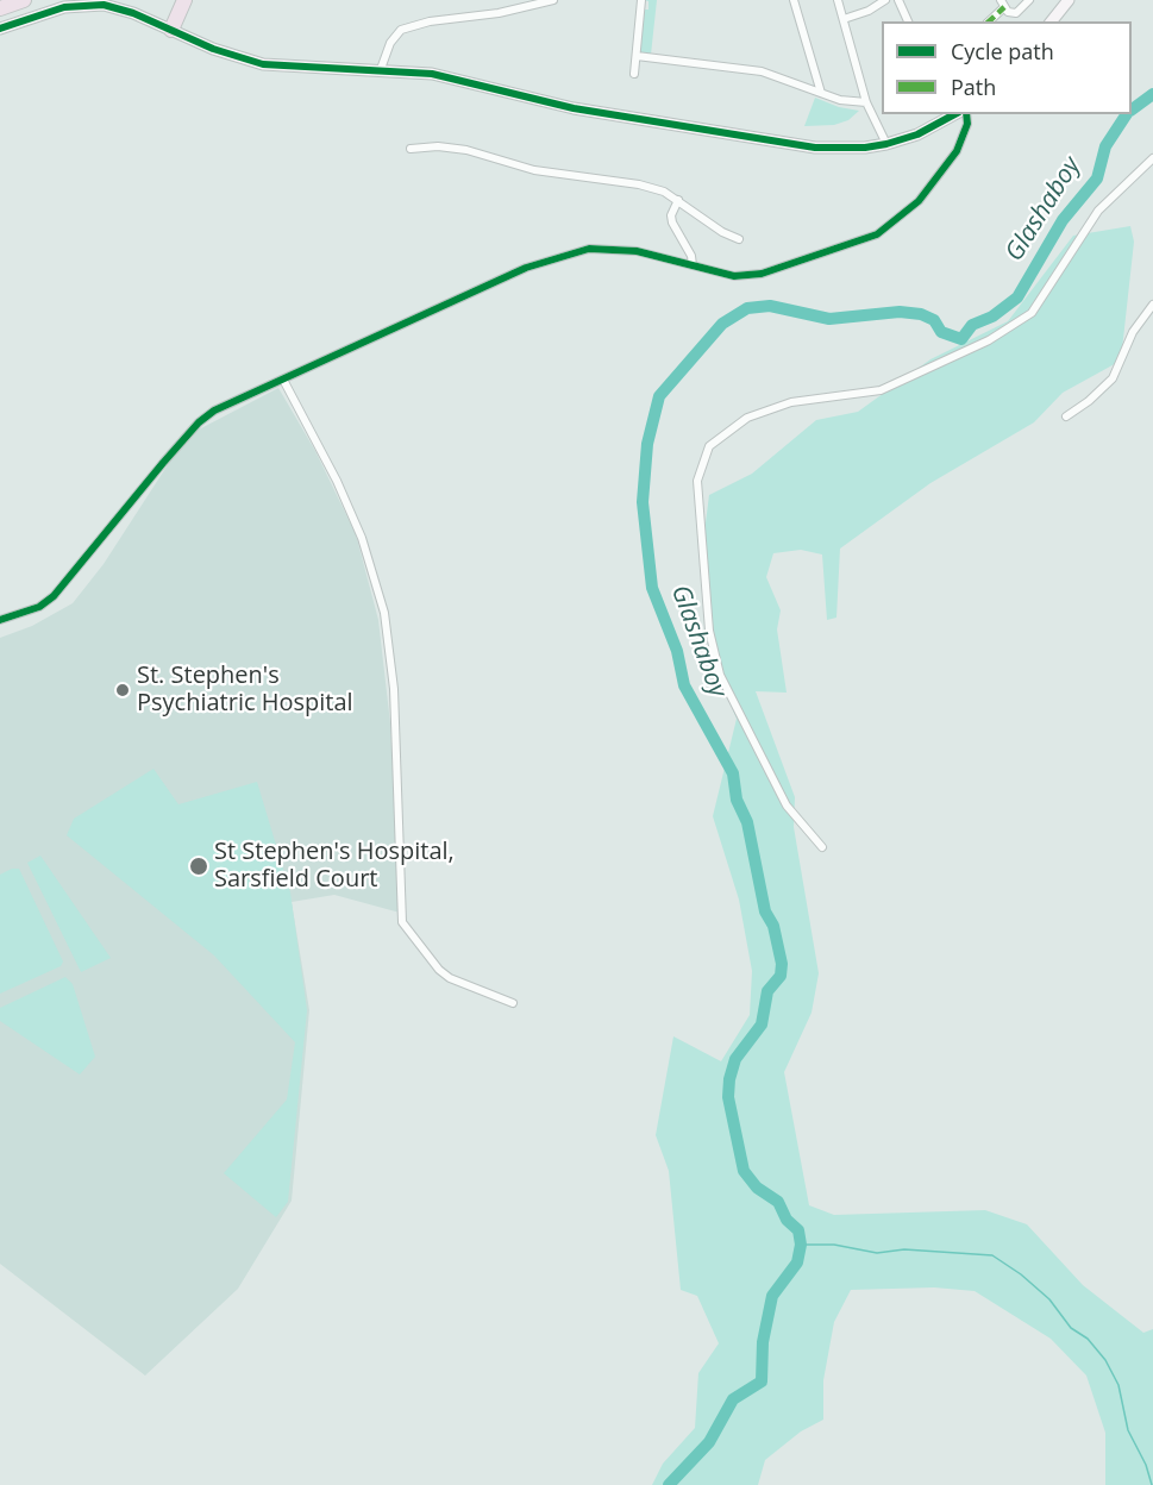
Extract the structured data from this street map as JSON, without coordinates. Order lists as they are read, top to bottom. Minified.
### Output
{"water":["Glashaboy"],"places":["St. Stephen's Psychiatric Hospital","St Stephen's Hospital, Sarsfield Court"],"legend":["Cycle path","Path"]}
